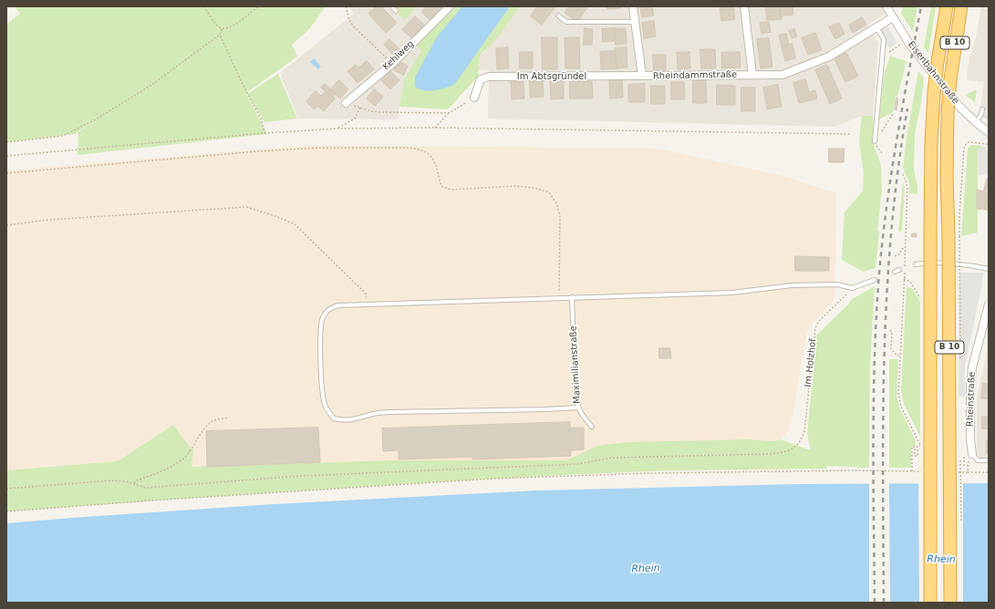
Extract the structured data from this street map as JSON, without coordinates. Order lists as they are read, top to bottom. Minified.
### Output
{"streets":{"highway":["B 10"],"street":["Kehlweg","Eisenbahnstraße","Rheindammstraße","Im Abtsgründel","Rheinstraße"],"lane":["Maximilianstraße"],"path":["Im Holzhof"]},"crossings":[["Eisenbahnstraße","Rheindammstraße"],["Rheindammstraße","Im Abtsgründel"]],"water":["Rhein"]}
